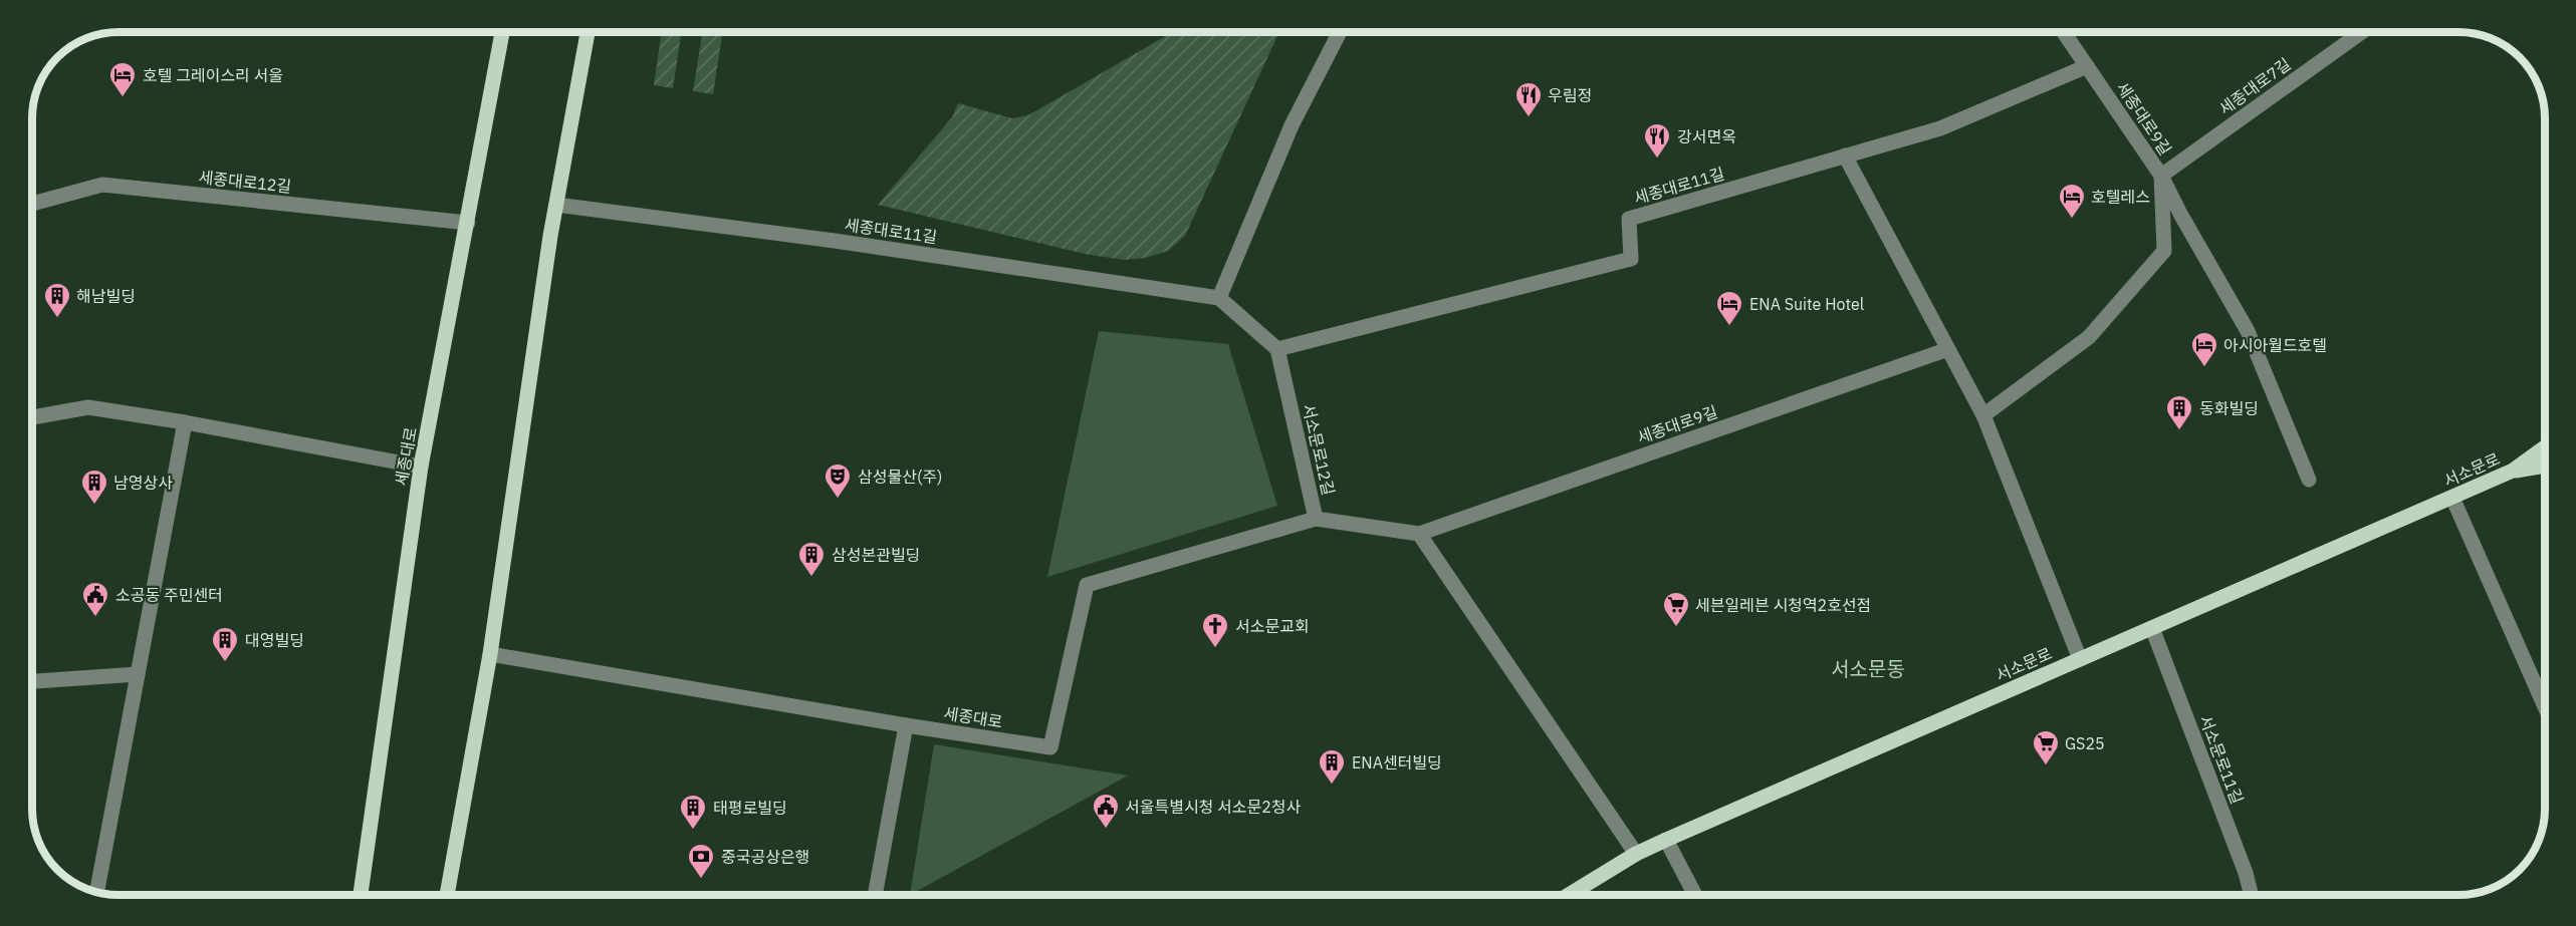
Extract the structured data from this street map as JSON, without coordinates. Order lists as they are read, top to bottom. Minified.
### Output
{"streets":{"main road":["세종대로","서소문로"],"street":["세종대로7길","세종대로9길","세종대로12길","세종대로11길","서소문로12길","서소문로11길"]},"crossings":[["세종대로7길","세종대로9길"],["세종대로9길","세종대로11길"],["세종대로9길","서소문로12길"],["세종대로12길","세종대로"],["세종대로11길","서소문로12길"],["서소문로12길","세종대로"],["서소문로","서소문로11길"]],"districts":["서소문동"],"places":{"hotel":["호텔 그레이스리 서울","호텔레스","ENA Suite Hotel","아시아월드호텔"],"restaurant":["우림정","강서면옥"],"building":["해남빌딩","동화빌딩","남영상사","삼성본관빌딩","대영빌딩","ENA센터빌딩","태평로빌딩"],"theatre":["삼성물산(주)"],"public building":["소공동 주민센터","서울특별시청 서소문2청사"],"supermarket":["세븐일레븐 시청역2호선점","GS25"],"church":["서소문교회"],"bank":["중국공상은행"]}}
